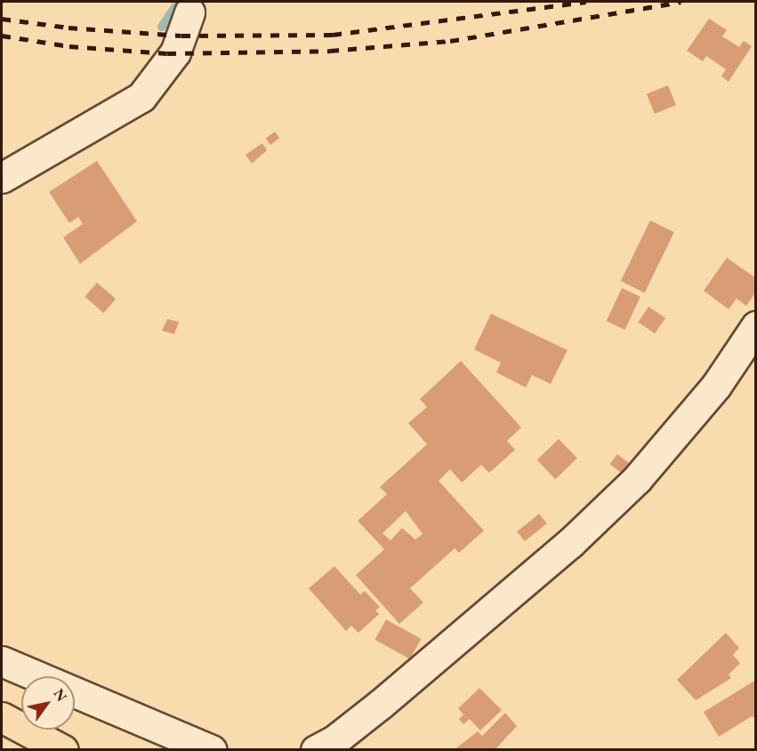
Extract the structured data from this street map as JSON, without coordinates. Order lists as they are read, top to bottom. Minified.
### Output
{"north":"top right"}
